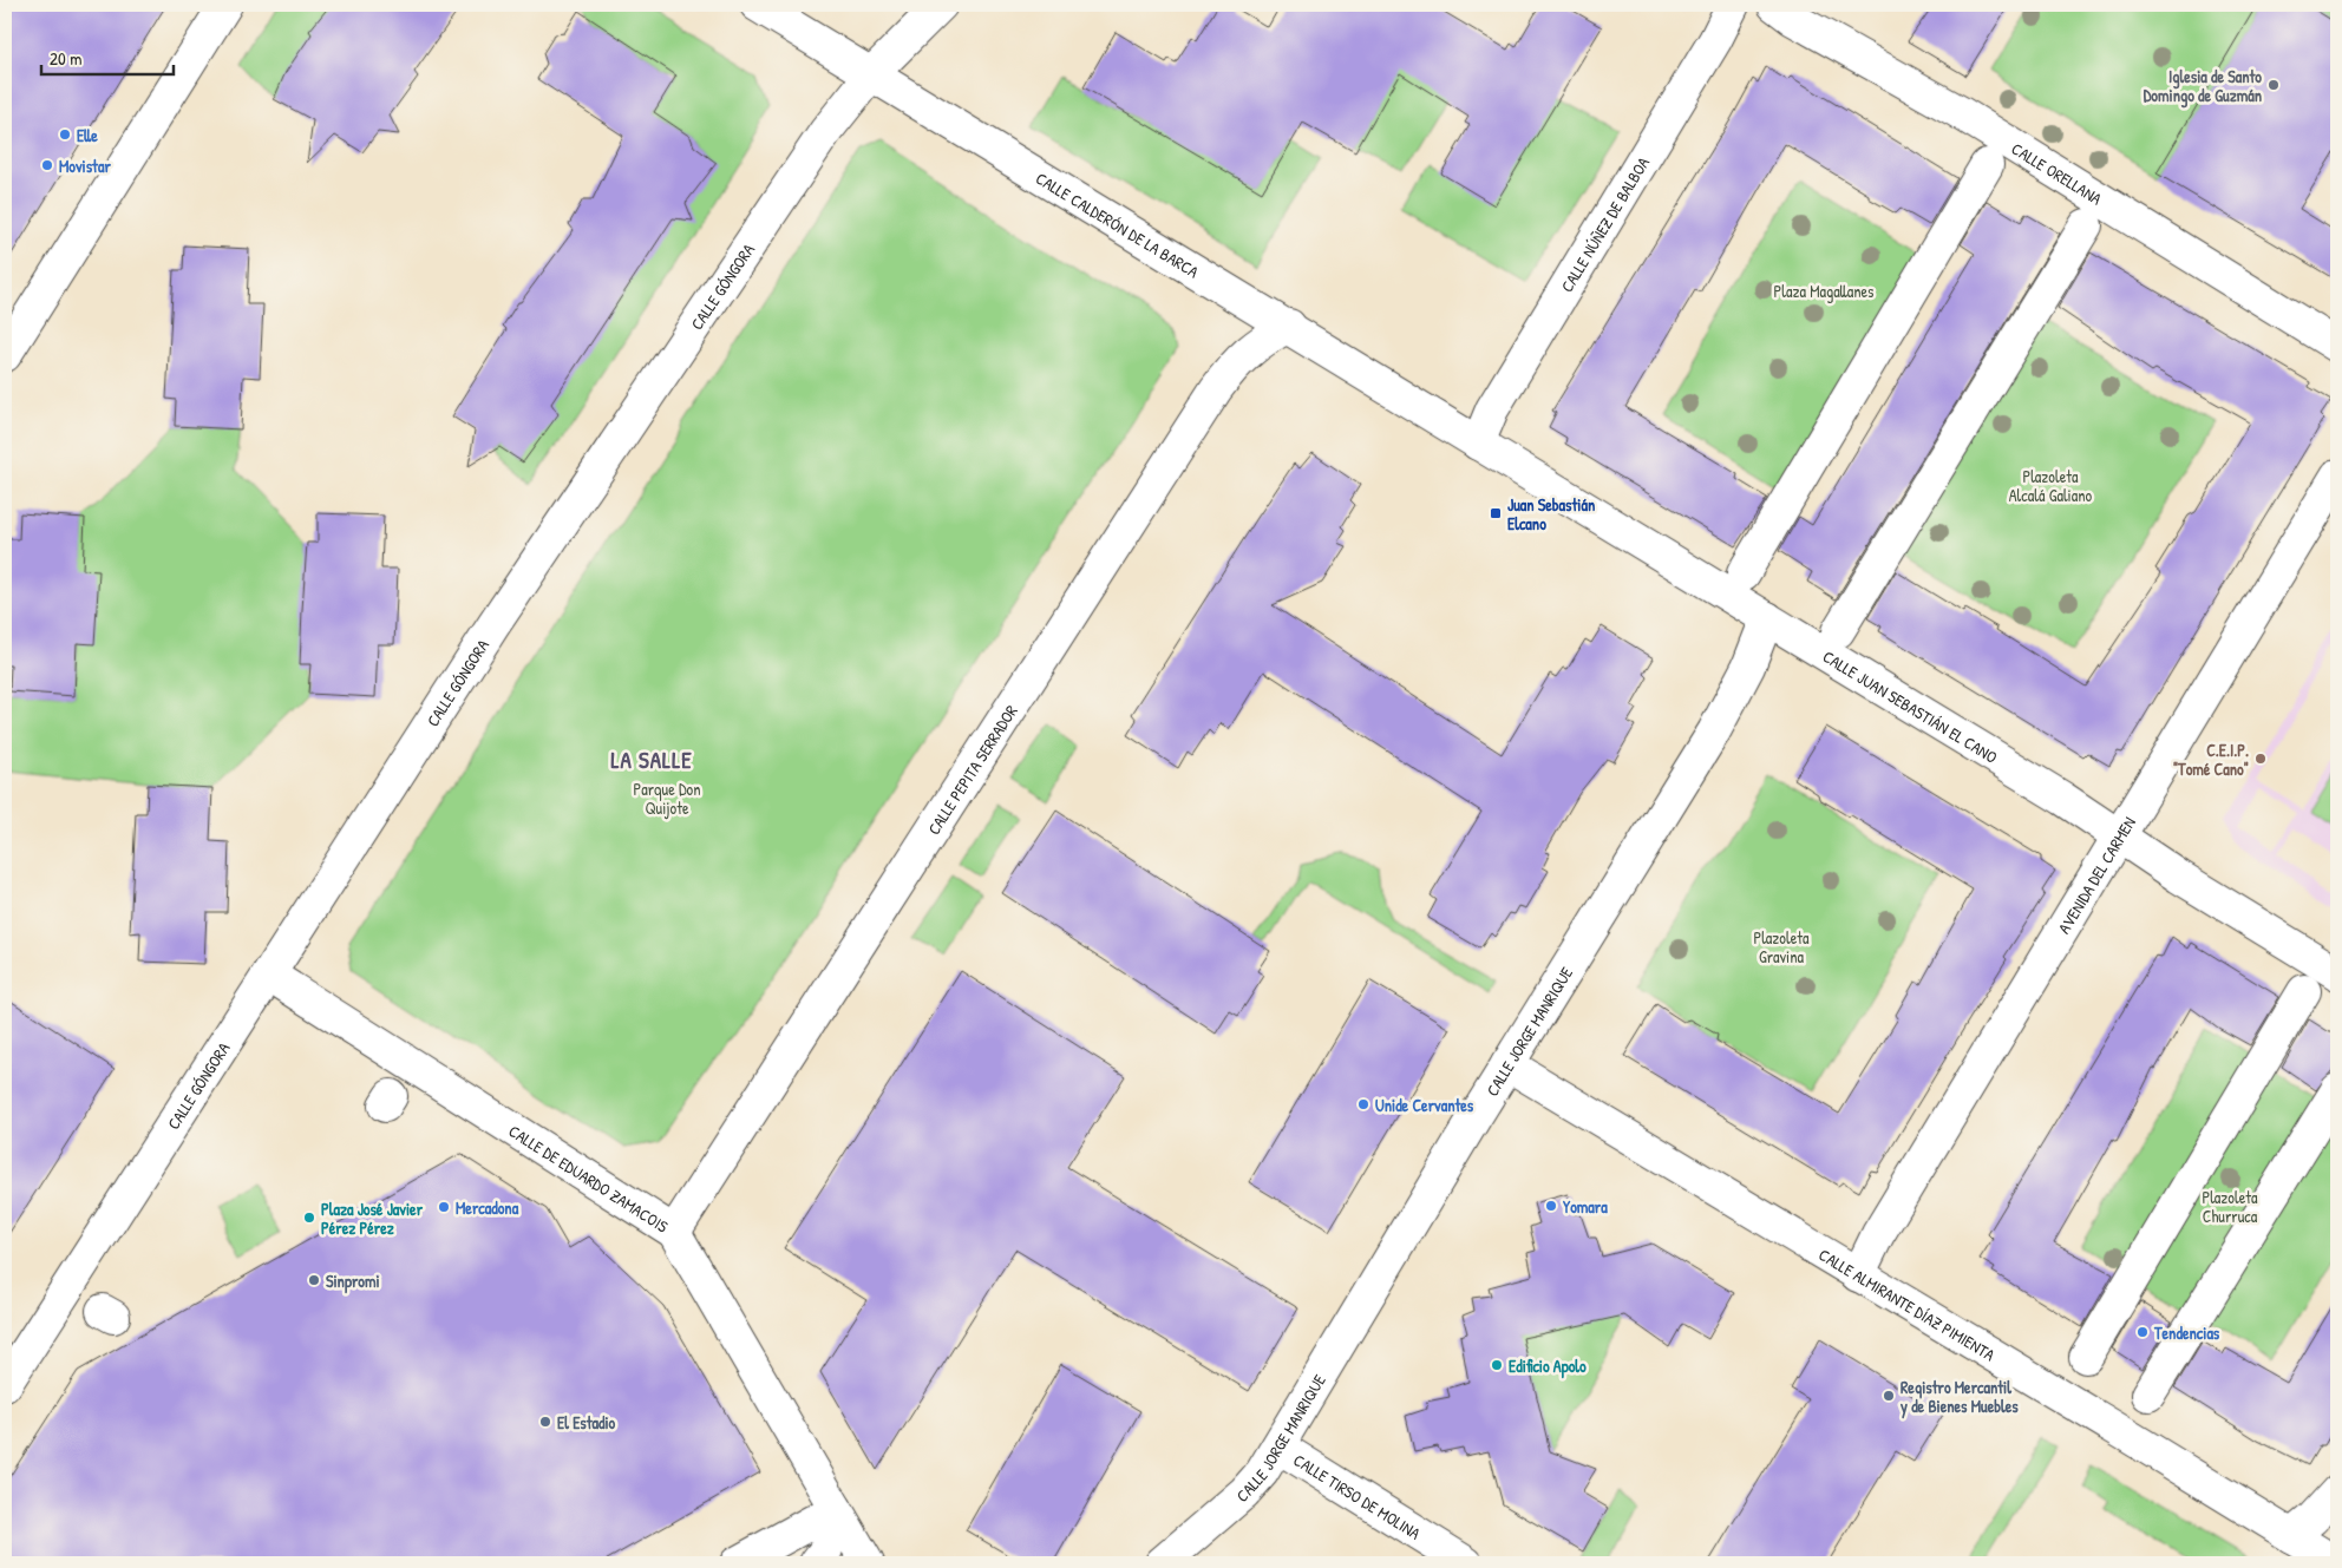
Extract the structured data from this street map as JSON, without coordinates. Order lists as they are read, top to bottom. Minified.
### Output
{"streets":{"street":["CALLE ORELLANA","CALLE CALDERÓN DE LA BARCA","CALLE NÚÑEZ DE BALBOA","CALLE GÓNGORA","CALLE JUAN SEBASTIÁN EL CANO","CALLE PEPITA SERRADOR","AVENIDA DEL CARMEN","CALLE JORGE MANRIQUE","CALLE DE EDUARDO ZAMACOIS","CALLE ALMIRANTE DÍAZ PIMIENTA","CALLE TIRSO DE MOLINA"]},"crossings":[["CALLE CALDERÓN DE LA BARCA","CALLE NÚÑEZ DE BALBOA"],["CALLE CALDERÓN DE LA BARCA","CALLE GÓNGORA"],["CALLE CALDERÓN DE LA BARCA","CALLE JUAN SEBASTIÁN EL CANO"],["CALLE CALDERÓN DE LA BARCA","CALLE PEPITA SERRADOR"],["CALLE NÚÑEZ DE BALBOA","CALLE JUAN SEBASTIÁN EL CANO"],["CALLE GÓNGORA","CALLE DE EDUARDO ZAMACOIS"],["CALLE JUAN SEBASTIÁN EL CANO","AVENIDA DEL CARMEN"],["CALLE JUAN SEBASTIÁN EL CANO","CALLE JORGE MANRIQUE"],["CALLE PEPITA SERRADOR","CALLE DE EDUARDO ZAMACOIS"],["AVENIDA DEL CARMEN","CALLE ALMIRANTE DÍAZ PIMIENTA"],["CALLE JORGE MANRIQUE","CALLE ALMIRANTE DÍAZ PIMIENTA"],["CALLE JORGE MANRIQUE","CALLE TIRSO DE MOLINA"]],"districts":["LA SALLE"],"parks":["Plaza Magallanes","Plazoleta Alcalá Galiano","Parque Don Quijote","Plazoleta Gravina","Plazoleta Churruca"],"places":{"other":["Iglesia de Santo Domingo de Guzmán","Elle","Movistar","C.E.I.P. \"Tomé Cano\"","Unide Cervantes","Yomara","Mercadona","Plaza José Javier Pérez Pérez","Sinpromi","Tendencias","Edificio Apolo","Registro Mercantil y de Bienes Muebles","El Estadio"],"transit":["Juan Sebastián Elcano"]},"scale_bar":"20 m"}
